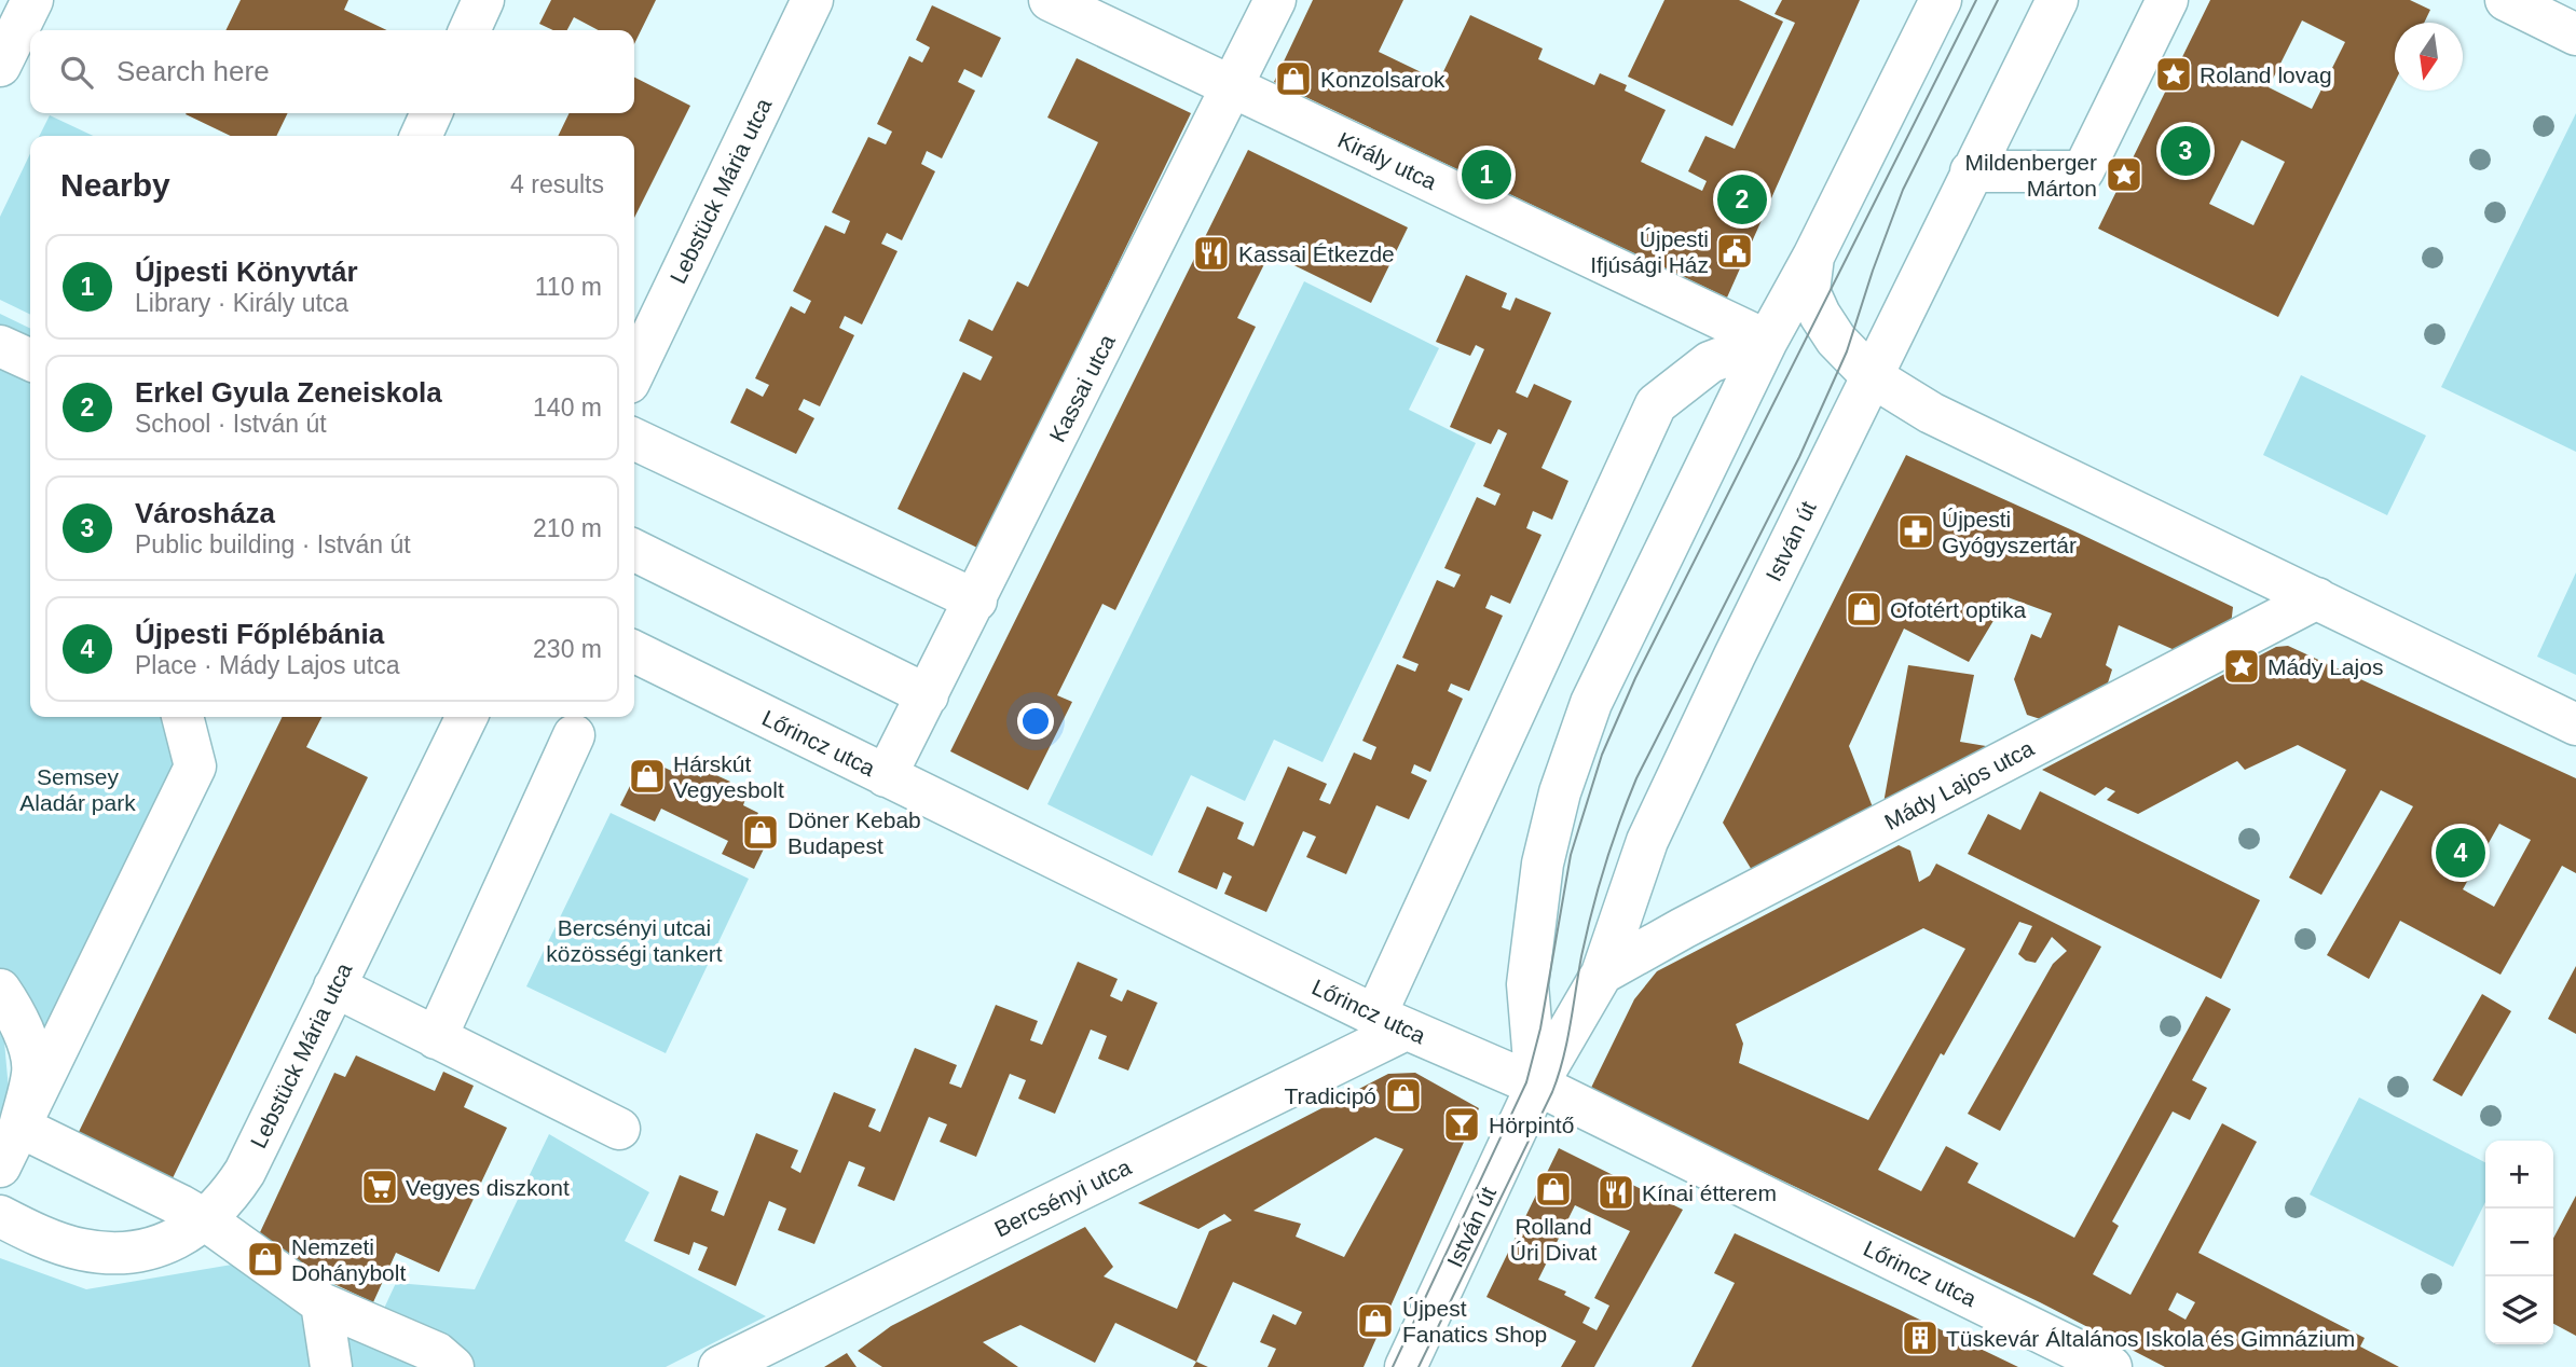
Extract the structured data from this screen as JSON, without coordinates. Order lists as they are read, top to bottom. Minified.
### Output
{"streets":{"street":["Király utca","Lebstück Mária utca","Kassai utca","István út","Lőrincz utca","Mády Lajos utca","Bercsényi utca"]},"crossings":[["Király utca","Kassai utca"],["Király utca","István út"],["Kassai utca","Lőrincz utca"],["István út","Lőrincz utca"],["István út","Mády Lajos utca"],["Lőrincz utca","Bercsényi utca"]],"parks":["Semsey Aladár park","Bercsényi utcai közösségi tankert"],"places":{"place":["Roland lovag","Mildenberger Márton","Mády Lajos"],"shop":["Konzolsarok","Ofotért optika","Hárskút Vegyesbolt","Döner Kebab Budapest","Tradicipó","Rolland Úri Divat","Nemzeti Dohánybolt","Újpest Fanatics Shop"],"public building":["Újpesti Ifjúsági Ház"],"restaurant":["Kassai Étkezde","Kínai étterem"],"pharmacy":["Újpesti Gyógyszertár"],"bar":["Hörpintő"],"supermarket":["Vegyes diszkont"],"building":["Tüskevár Általános Iskola és Gimnázium"]},"north":"bottom","page":{"search":"Search here","pins":["3","1","2","4"],"heading":["Nearby","4 results"],"list":[{"mark":"1","name":"Újpesti Könyvtár","note":"Library · Király utca","value":"110 m"},{"mark":"2","name":"Erkel Gyula Zeneiskola","note":"School · István út","value":"140 m"},{"mark":"3","name":"Városháza","note":"Public building · István út","value":"210 m"},{"mark":"4","name":"Újpesti Főplébánia","note":"Place · Mády Lajos utca","value":"230 m"}],"map_buttons":["+","−"]}}
